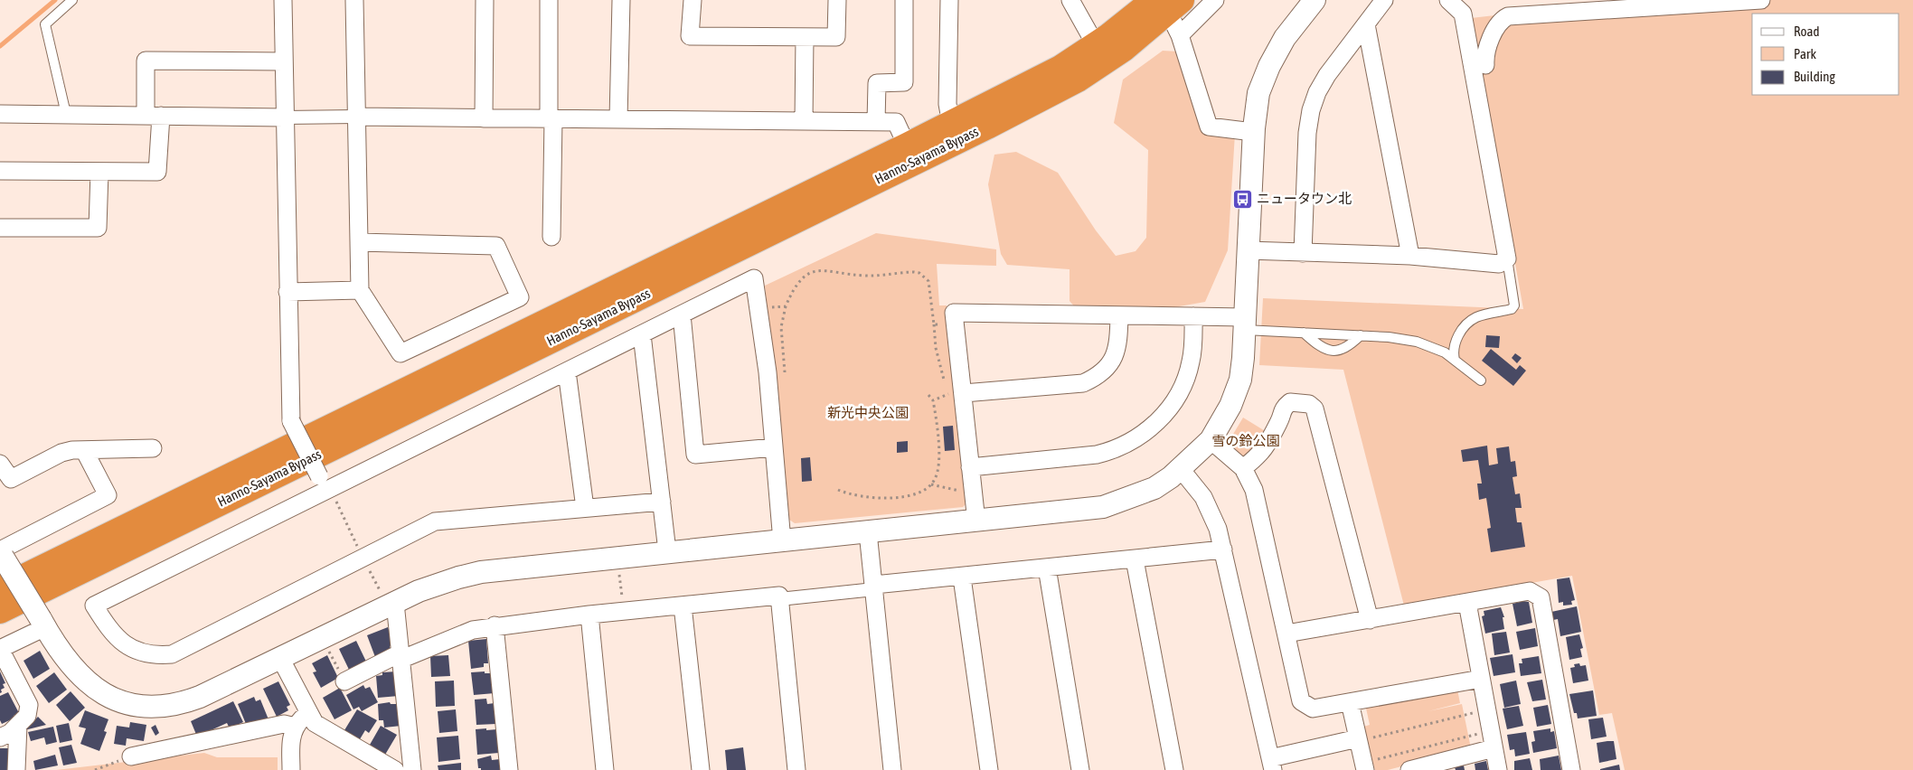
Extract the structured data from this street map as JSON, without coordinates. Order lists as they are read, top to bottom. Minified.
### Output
{"streets":{"highway":["Hanno-Sayama Bypass"]},"parks":["新光中央公園","雪の鈴公園"],"places":{"bus stop":["ニュータウン北"]},"legend":["Road","Park","Building"]}
